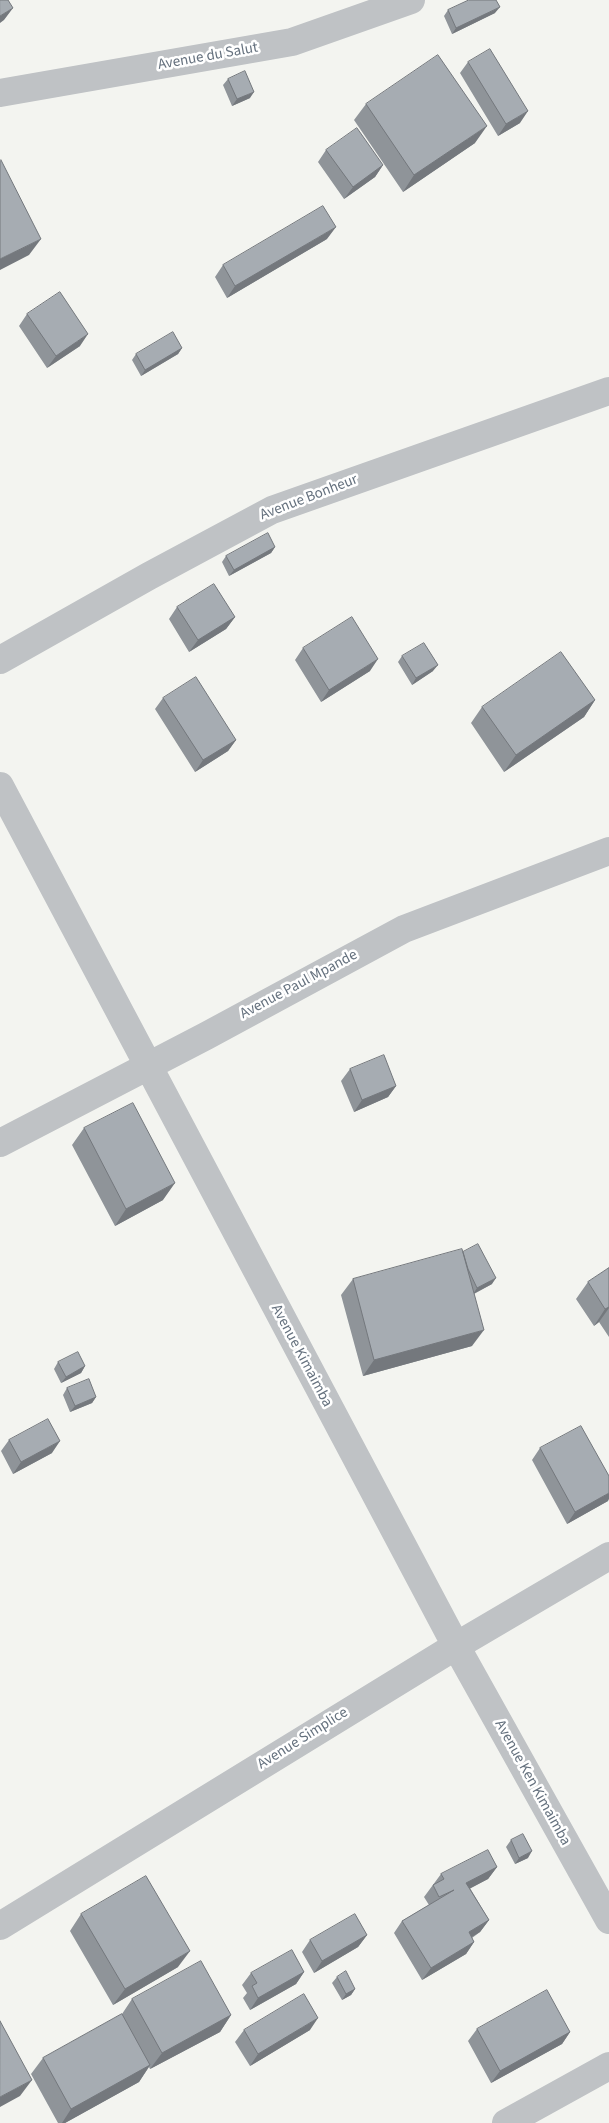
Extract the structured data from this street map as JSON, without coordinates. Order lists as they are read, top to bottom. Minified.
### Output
{"streets":{"street":["Avenue du Salut","Avenue Bonheur","Avenue Paul Mpande","Avenue Kimaimba","Avenue Simplice","Avenue Ken Kimaimba"]},"crossings":[["Avenue Paul Mpande","Avenue Kimaimba"],["Avenue Kimaimba","Avenue Simplice"],["Avenue Kimaimba","Avenue Ken Kimaimba"],["Avenue Simplice","Avenue Ken Kimaimba"]]}
